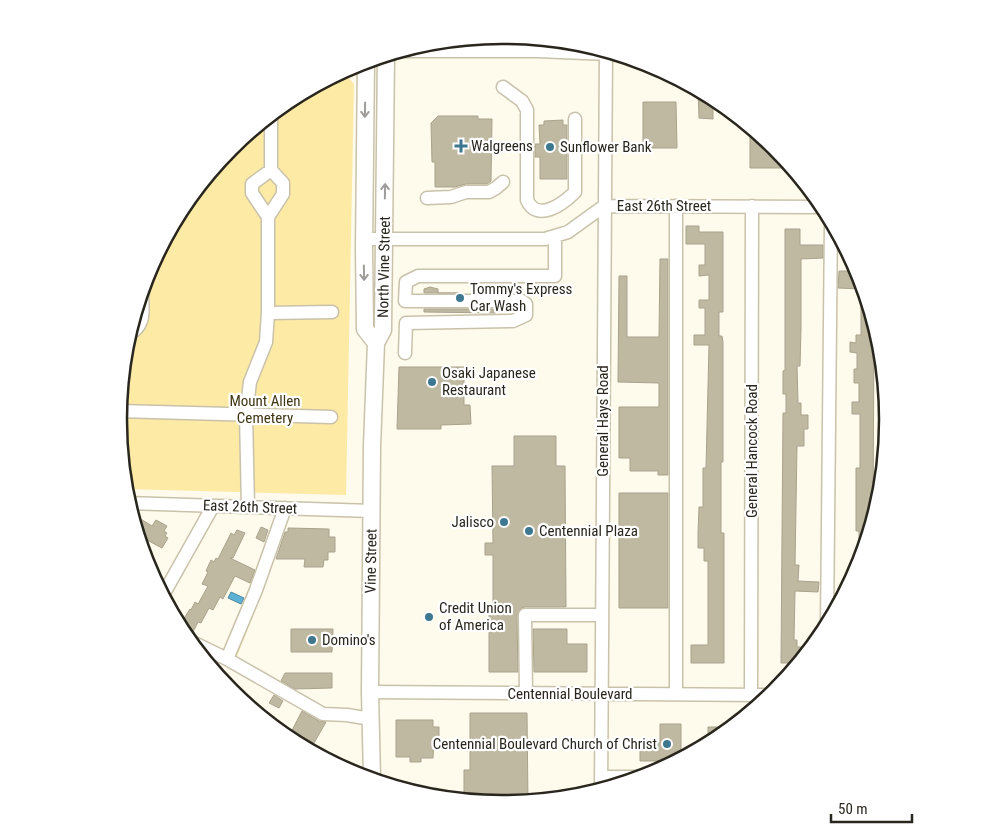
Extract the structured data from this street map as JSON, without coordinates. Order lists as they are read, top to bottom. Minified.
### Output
{"streets":{"main road":["North Vine Street","Vine Street"],"street":["East 26th Street","General Hays Road","General Hancock Road","Centennial Boulevard"]},"crossings":[["East 26th Street","North Vine Street"],["East 26th Street","General Hays Road"],["East 26th Street","General Hancock Road"],["East 26th Street","Vine Street"],["North Vine Street","Vine Street"],["General Hays Road","Centennial Boulevard"],["General Hancock Road","Centennial Boulevard"],["Vine Street","Centennial Boulevard"]],"parks":["Mount Allen Cemetery"],"places":{"health":["Walgreens"],"other":["Sunflower Bank","Tommy's Express Car Wash","Osaki Japanese Restaurant","Jalisco","Centennial Plaza","Credit Union of America","Domino's","Centennial Boulevard Church of Christ"]},"scale_bar":"50 m"}
